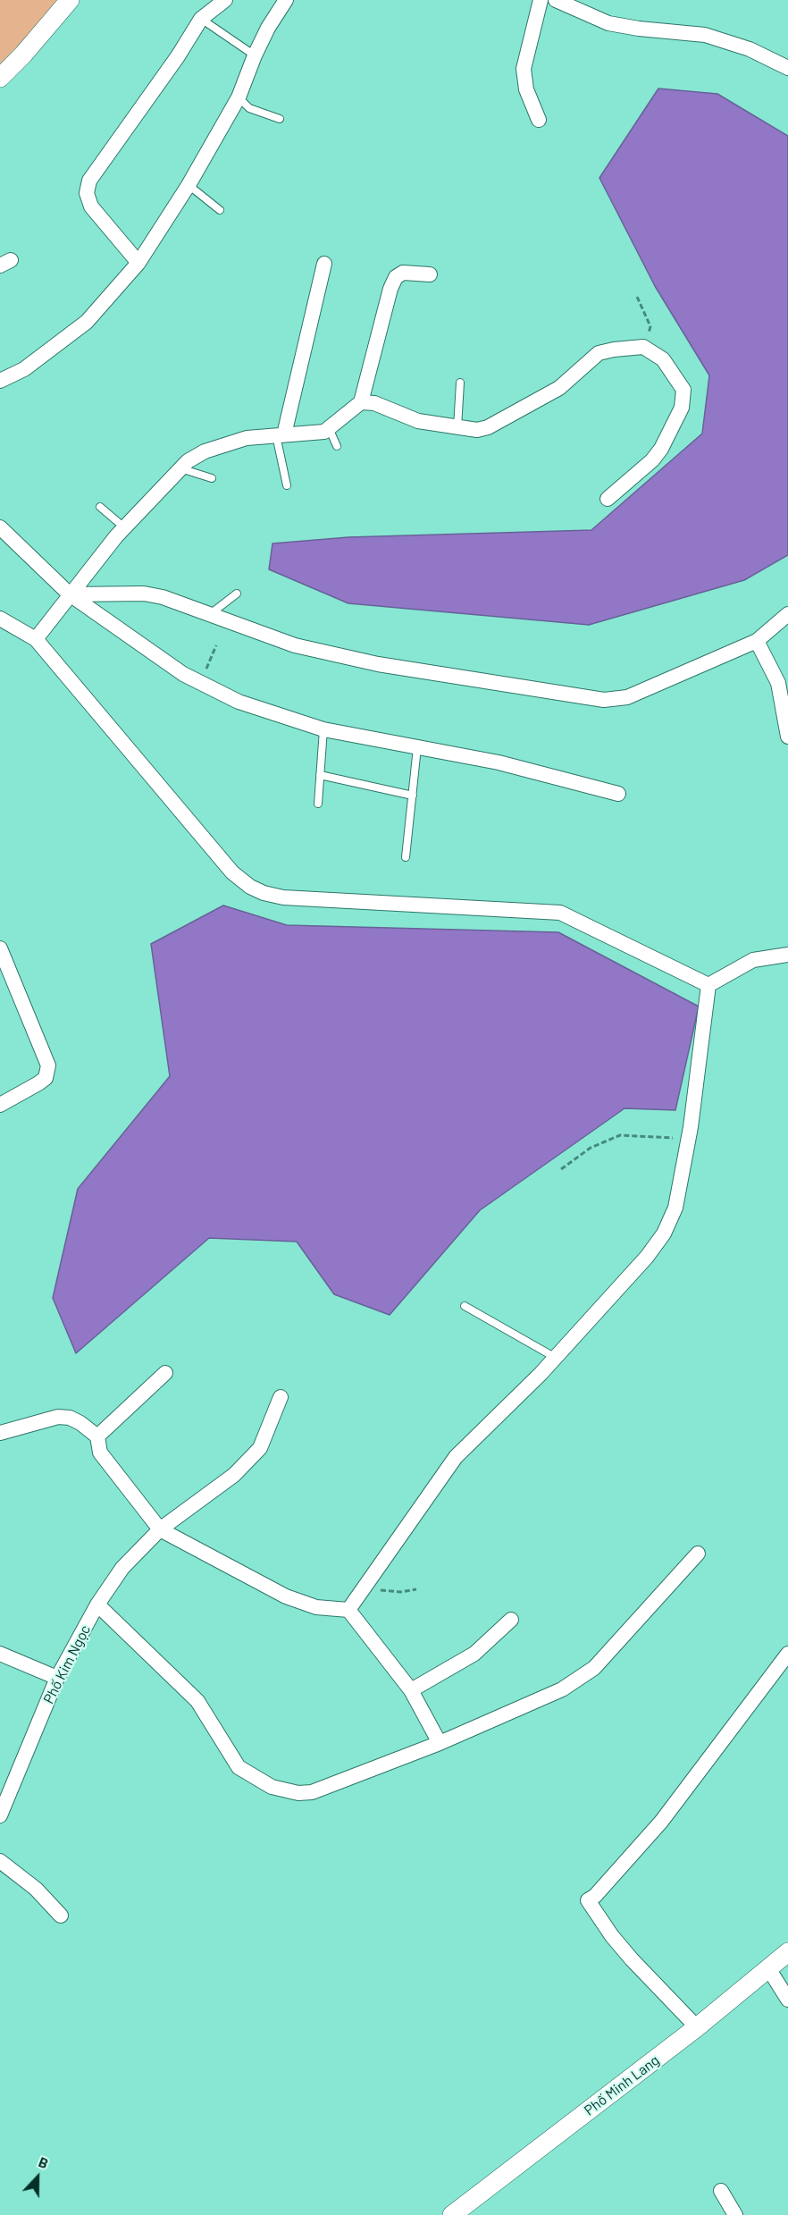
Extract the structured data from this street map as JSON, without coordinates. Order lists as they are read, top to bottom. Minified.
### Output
{"streets":{"street":["Phố Kim Ngọc","Phố Minh Lang"]},"north":"top"}
